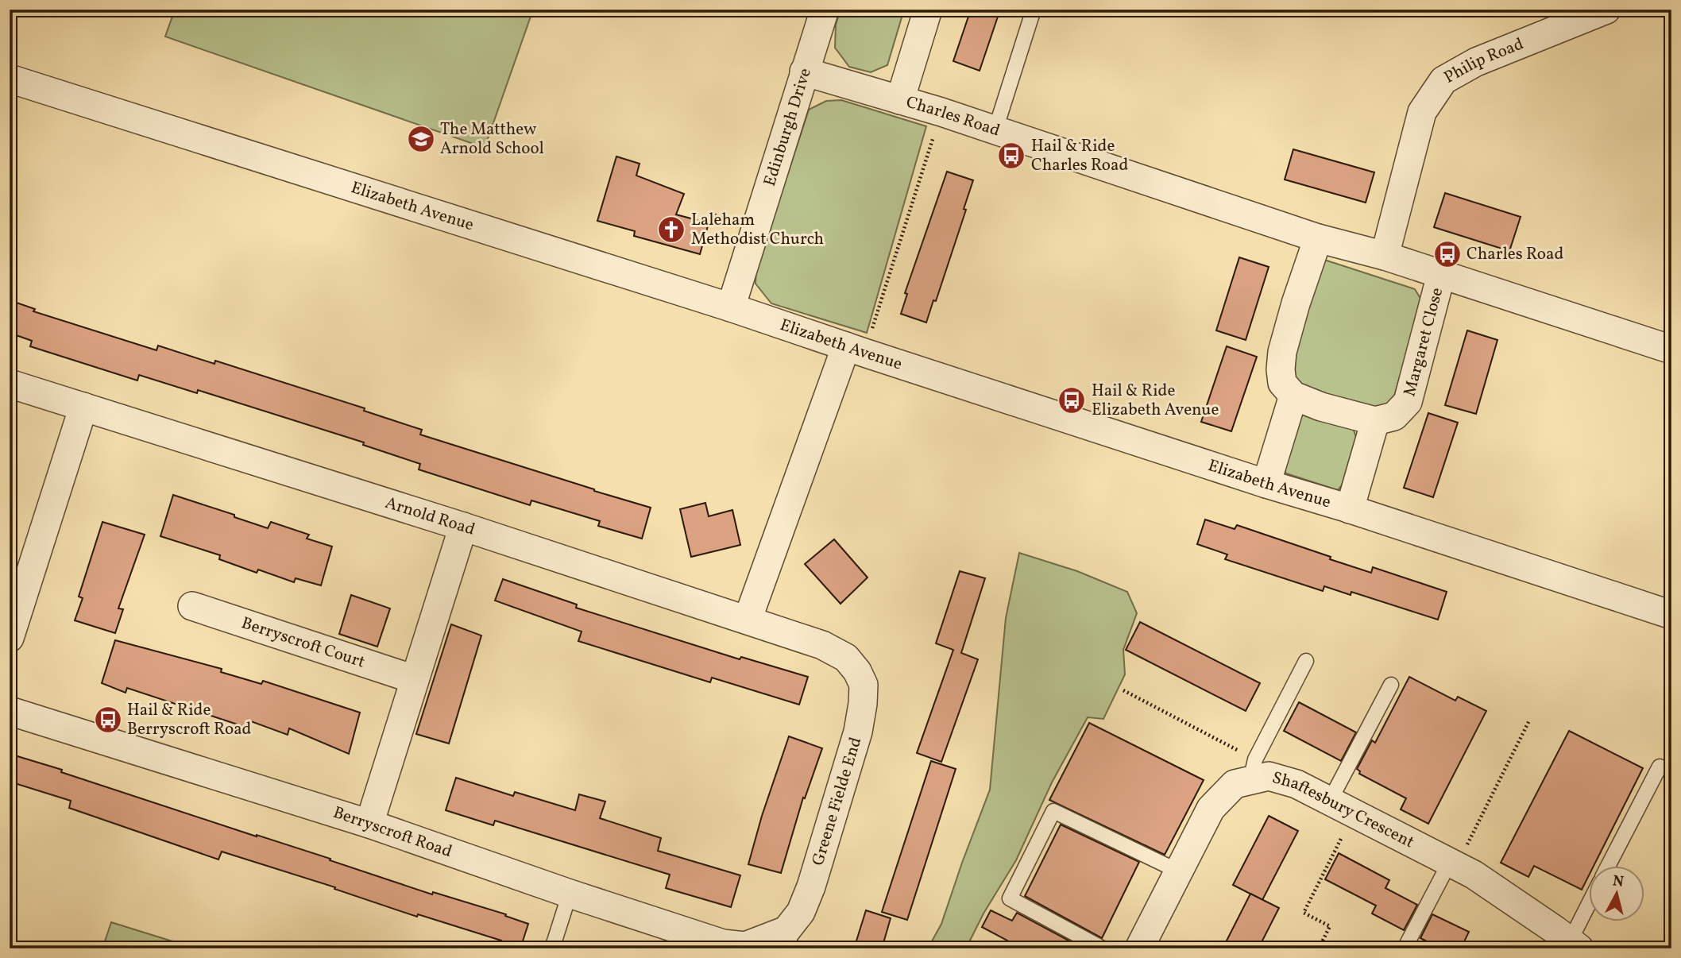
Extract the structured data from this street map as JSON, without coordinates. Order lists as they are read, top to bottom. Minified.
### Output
{"streets":{"street":["Philip Road","Charles Road","Edinburgh Drive","Elizabeth Avenue","Margaret Close","Arnold Road","Berryscroft Court","Greene Fielde End","Shaftesbury Crescent","Berryscroft Road"]},"crossings":[["Philip Road","Charles Road"],["Charles Road","Edinburgh Drive"],["Charles Road","Margaret Close"],["Edinburgh Drive","Elizabeth Avenue"],["Arnold Road","Greene Fielde End"],["Greene Fielde End","Berryscroft Road"]],"places":{"school or university":["The Matthew Arnold School"],"bus stop":["Hail & Ride Charles Road","Charles Road","Hail & Ride Elizabeth Avenue","Hail & Ride Berryscroft Road"],"church":["Laleham Methodist Church"]},"north":"top"}
